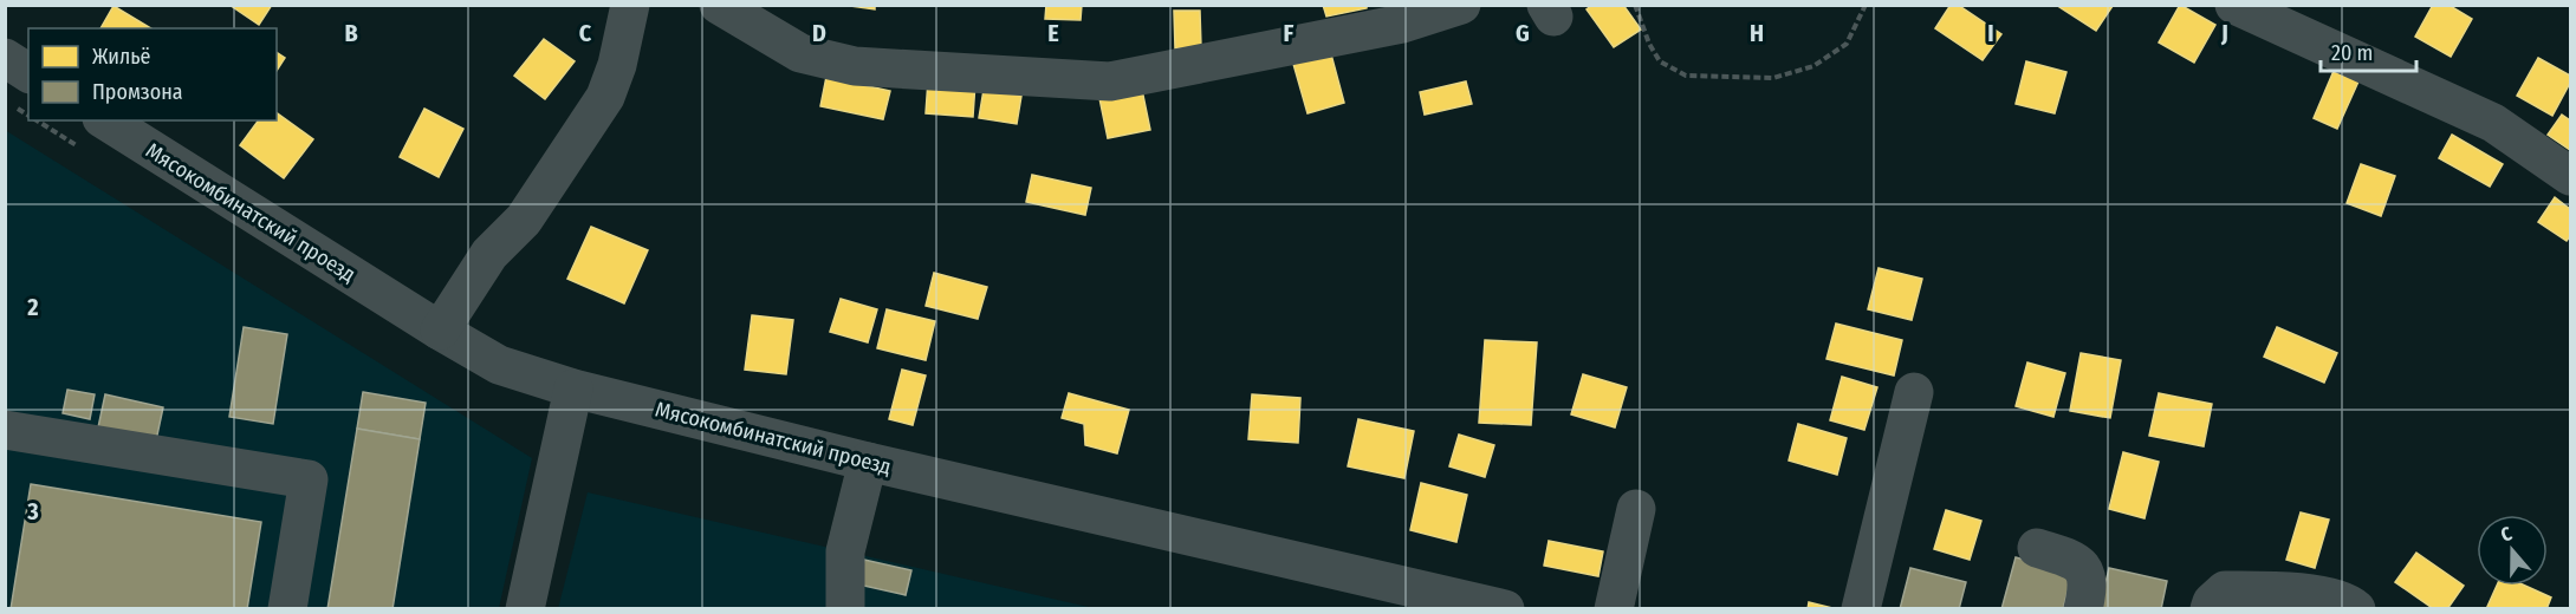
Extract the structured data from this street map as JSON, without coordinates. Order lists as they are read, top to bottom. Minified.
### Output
{"streets":{"street":["Мясокомбинатский проезд"]},"legend":["Жильё","Промзона"],"scale_bar":"20 m","north":"top","grid":{"columns":["B","C","D","E","F","G","H","I","J"],"rows":["2","3"]}}
